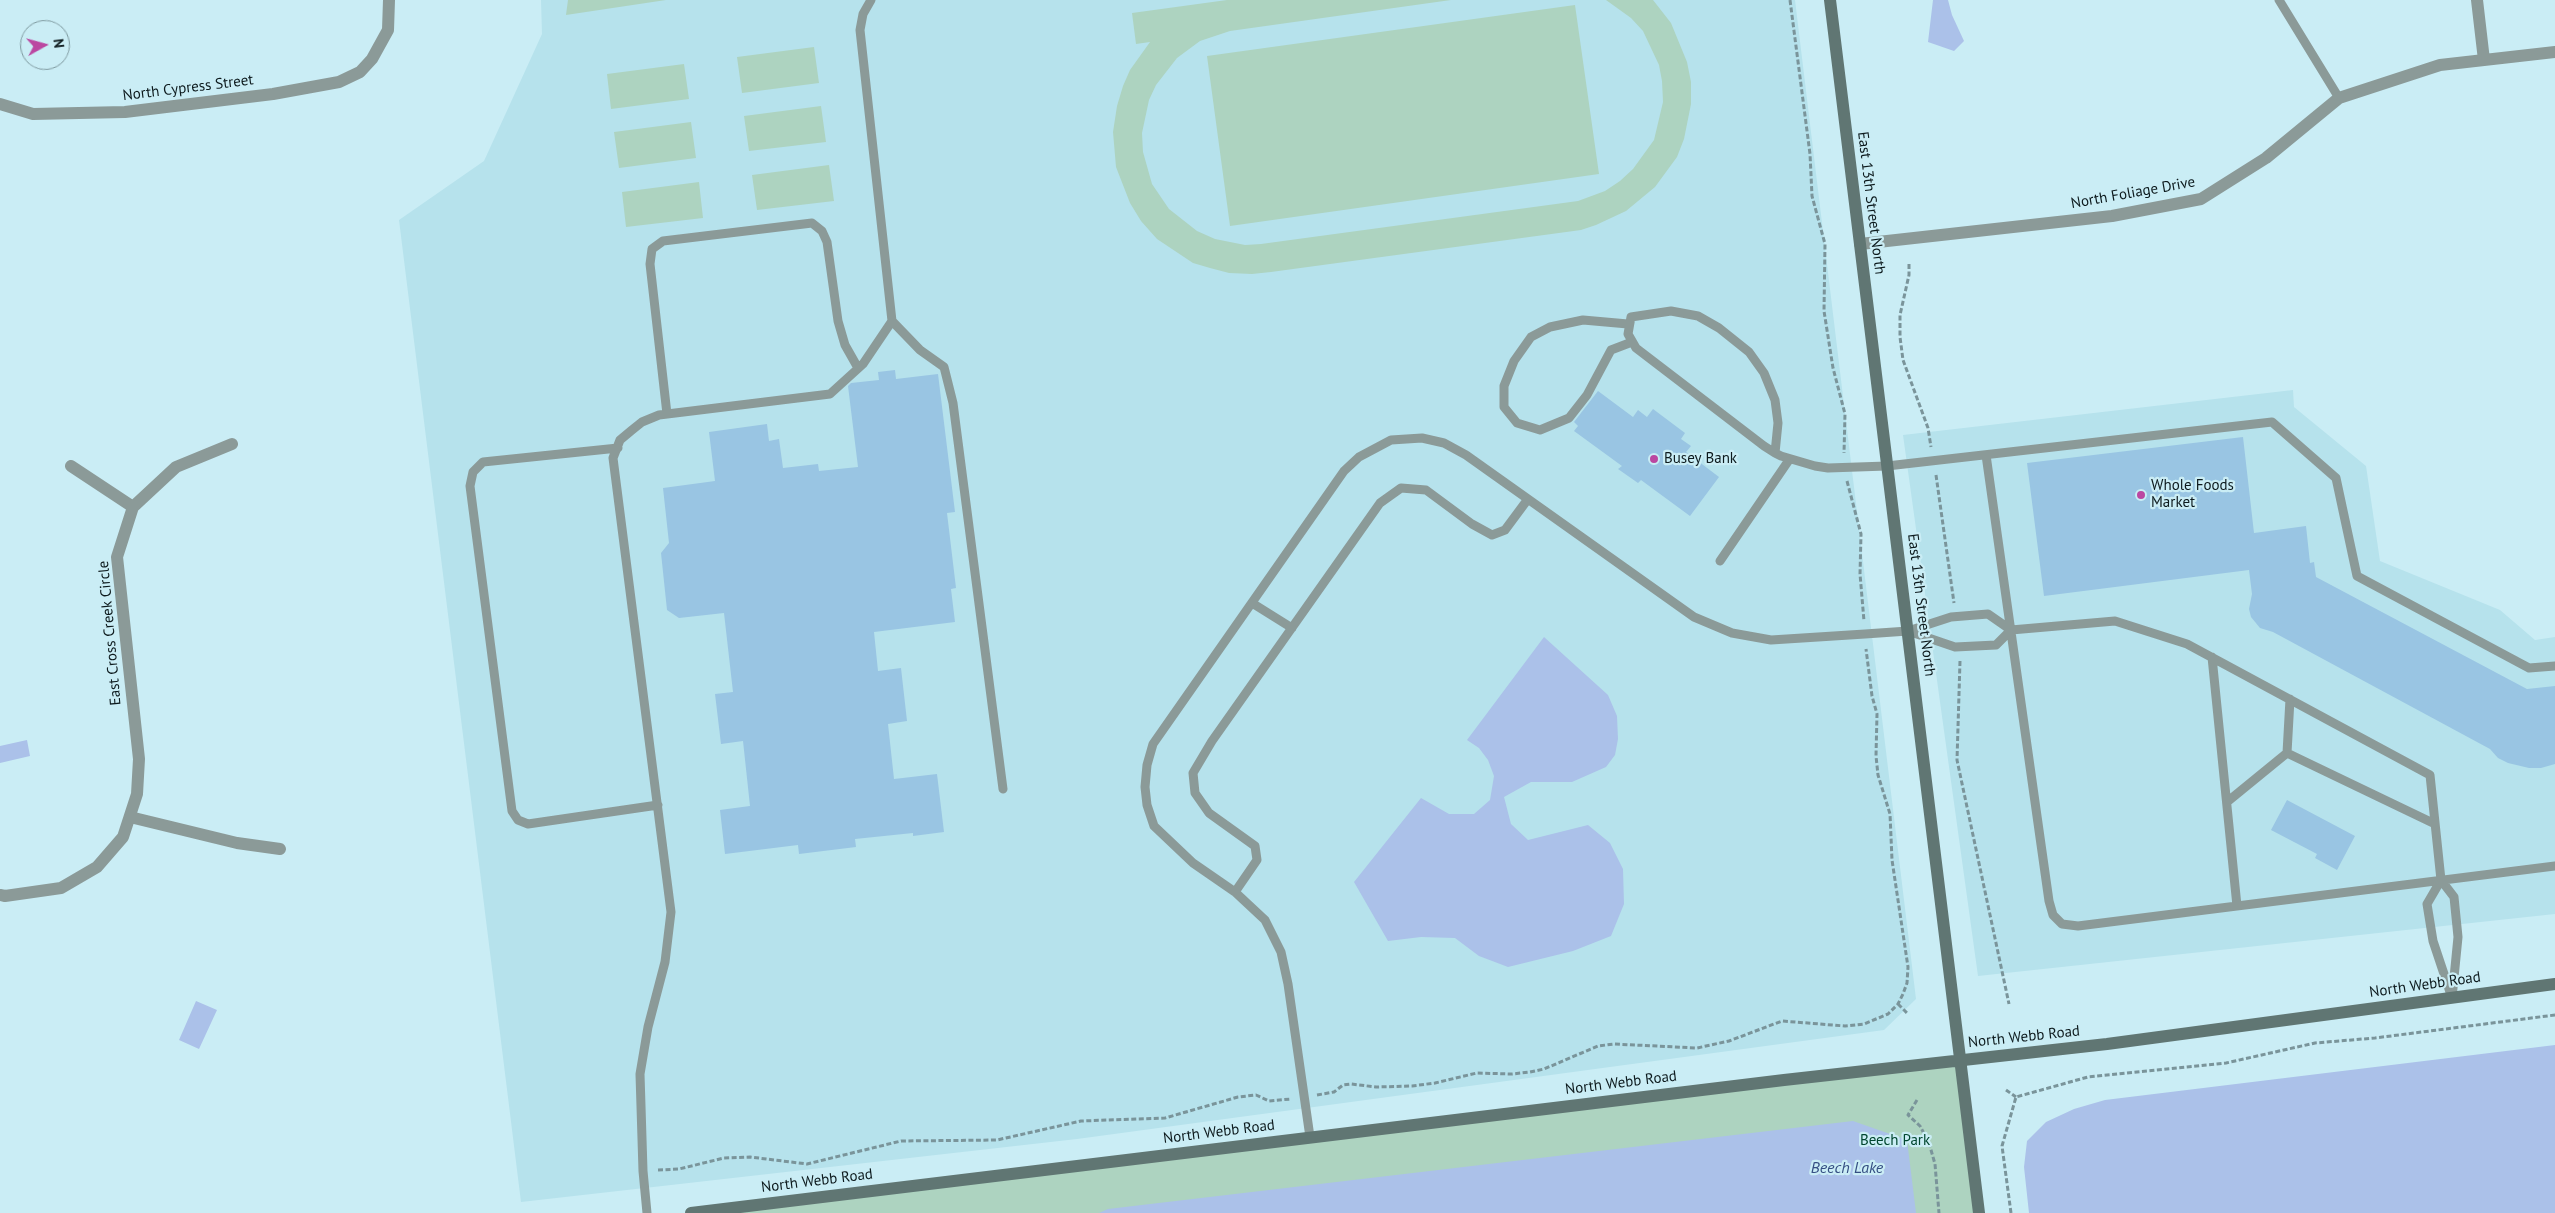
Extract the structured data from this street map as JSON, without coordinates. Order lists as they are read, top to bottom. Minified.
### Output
{"streets":{"main road":["East 13th Street North","North Webb Road"],"street":["North Cypress Street","North Foliage Drive","East Cross Creek Circle"]},"crossings":[["North Foliage Drive","East 13th Street North"],["East 13th Street North","North Webb Road"]],"water":["Beech Lake"],"parks":["Beech Park"],"places":["Busey Bank","Whole Foods Market"],"north":"right"}
